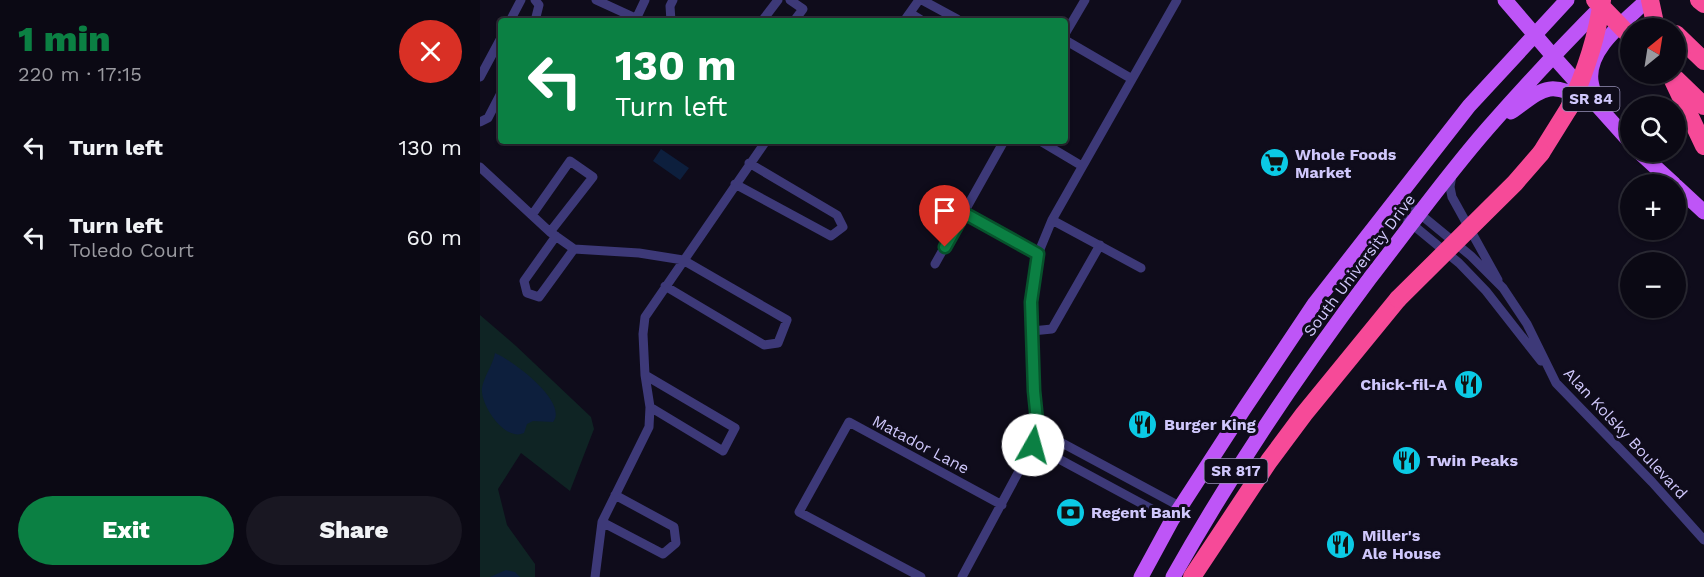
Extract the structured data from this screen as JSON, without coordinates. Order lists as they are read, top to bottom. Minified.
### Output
{"streets":{"main road":["SR 84","South University Drive","SR 817"],"street":["Alan Kolsky Boulevard","Matador Lane"]},"crossings":[["SR 84","South University Drive"],["South University Drive","Alan Kolsky Boulevard"]],"places":{"supermarket":["Whole Foods Market"],"restaurant":["Chick-fil-A","Burger King","Twin Peaks","Miller's Ale House"],"bank":["Regent Bank"]},"north":"top right","page":{"heading":["1 min","220 m · 17:15"],"map_buttons":["+","−"],"turn":["130 m","Turn left"],"list":[{"name":"Turn left","value":"130 m"},{"name":"Turn left","note":"Toledo Court","value":"60 m"}],"buttons":["Exit","Share"]}}
